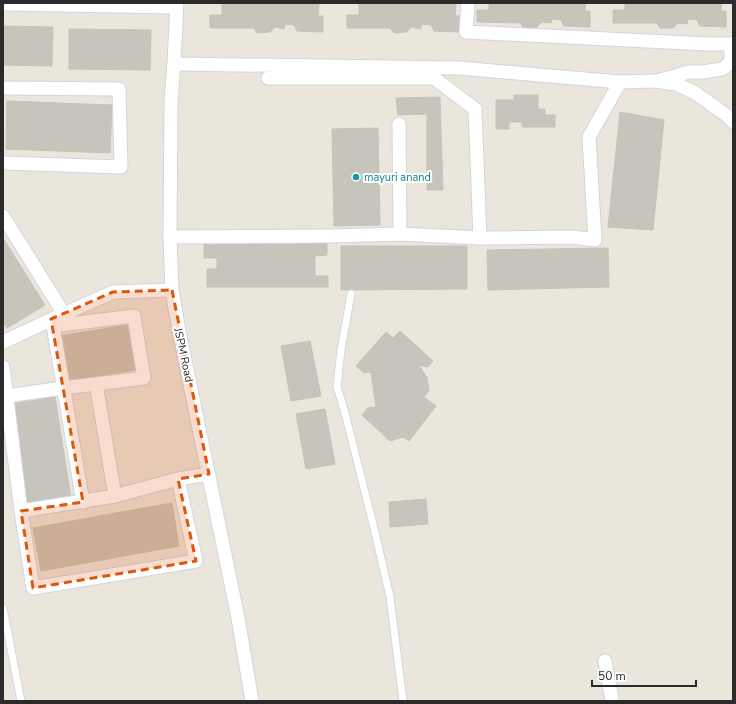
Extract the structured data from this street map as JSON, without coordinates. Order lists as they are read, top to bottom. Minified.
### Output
{"streets":{"street":["JSPM Road"]},"places":["mayuri anand"],"scale_bar":"50 m"}
